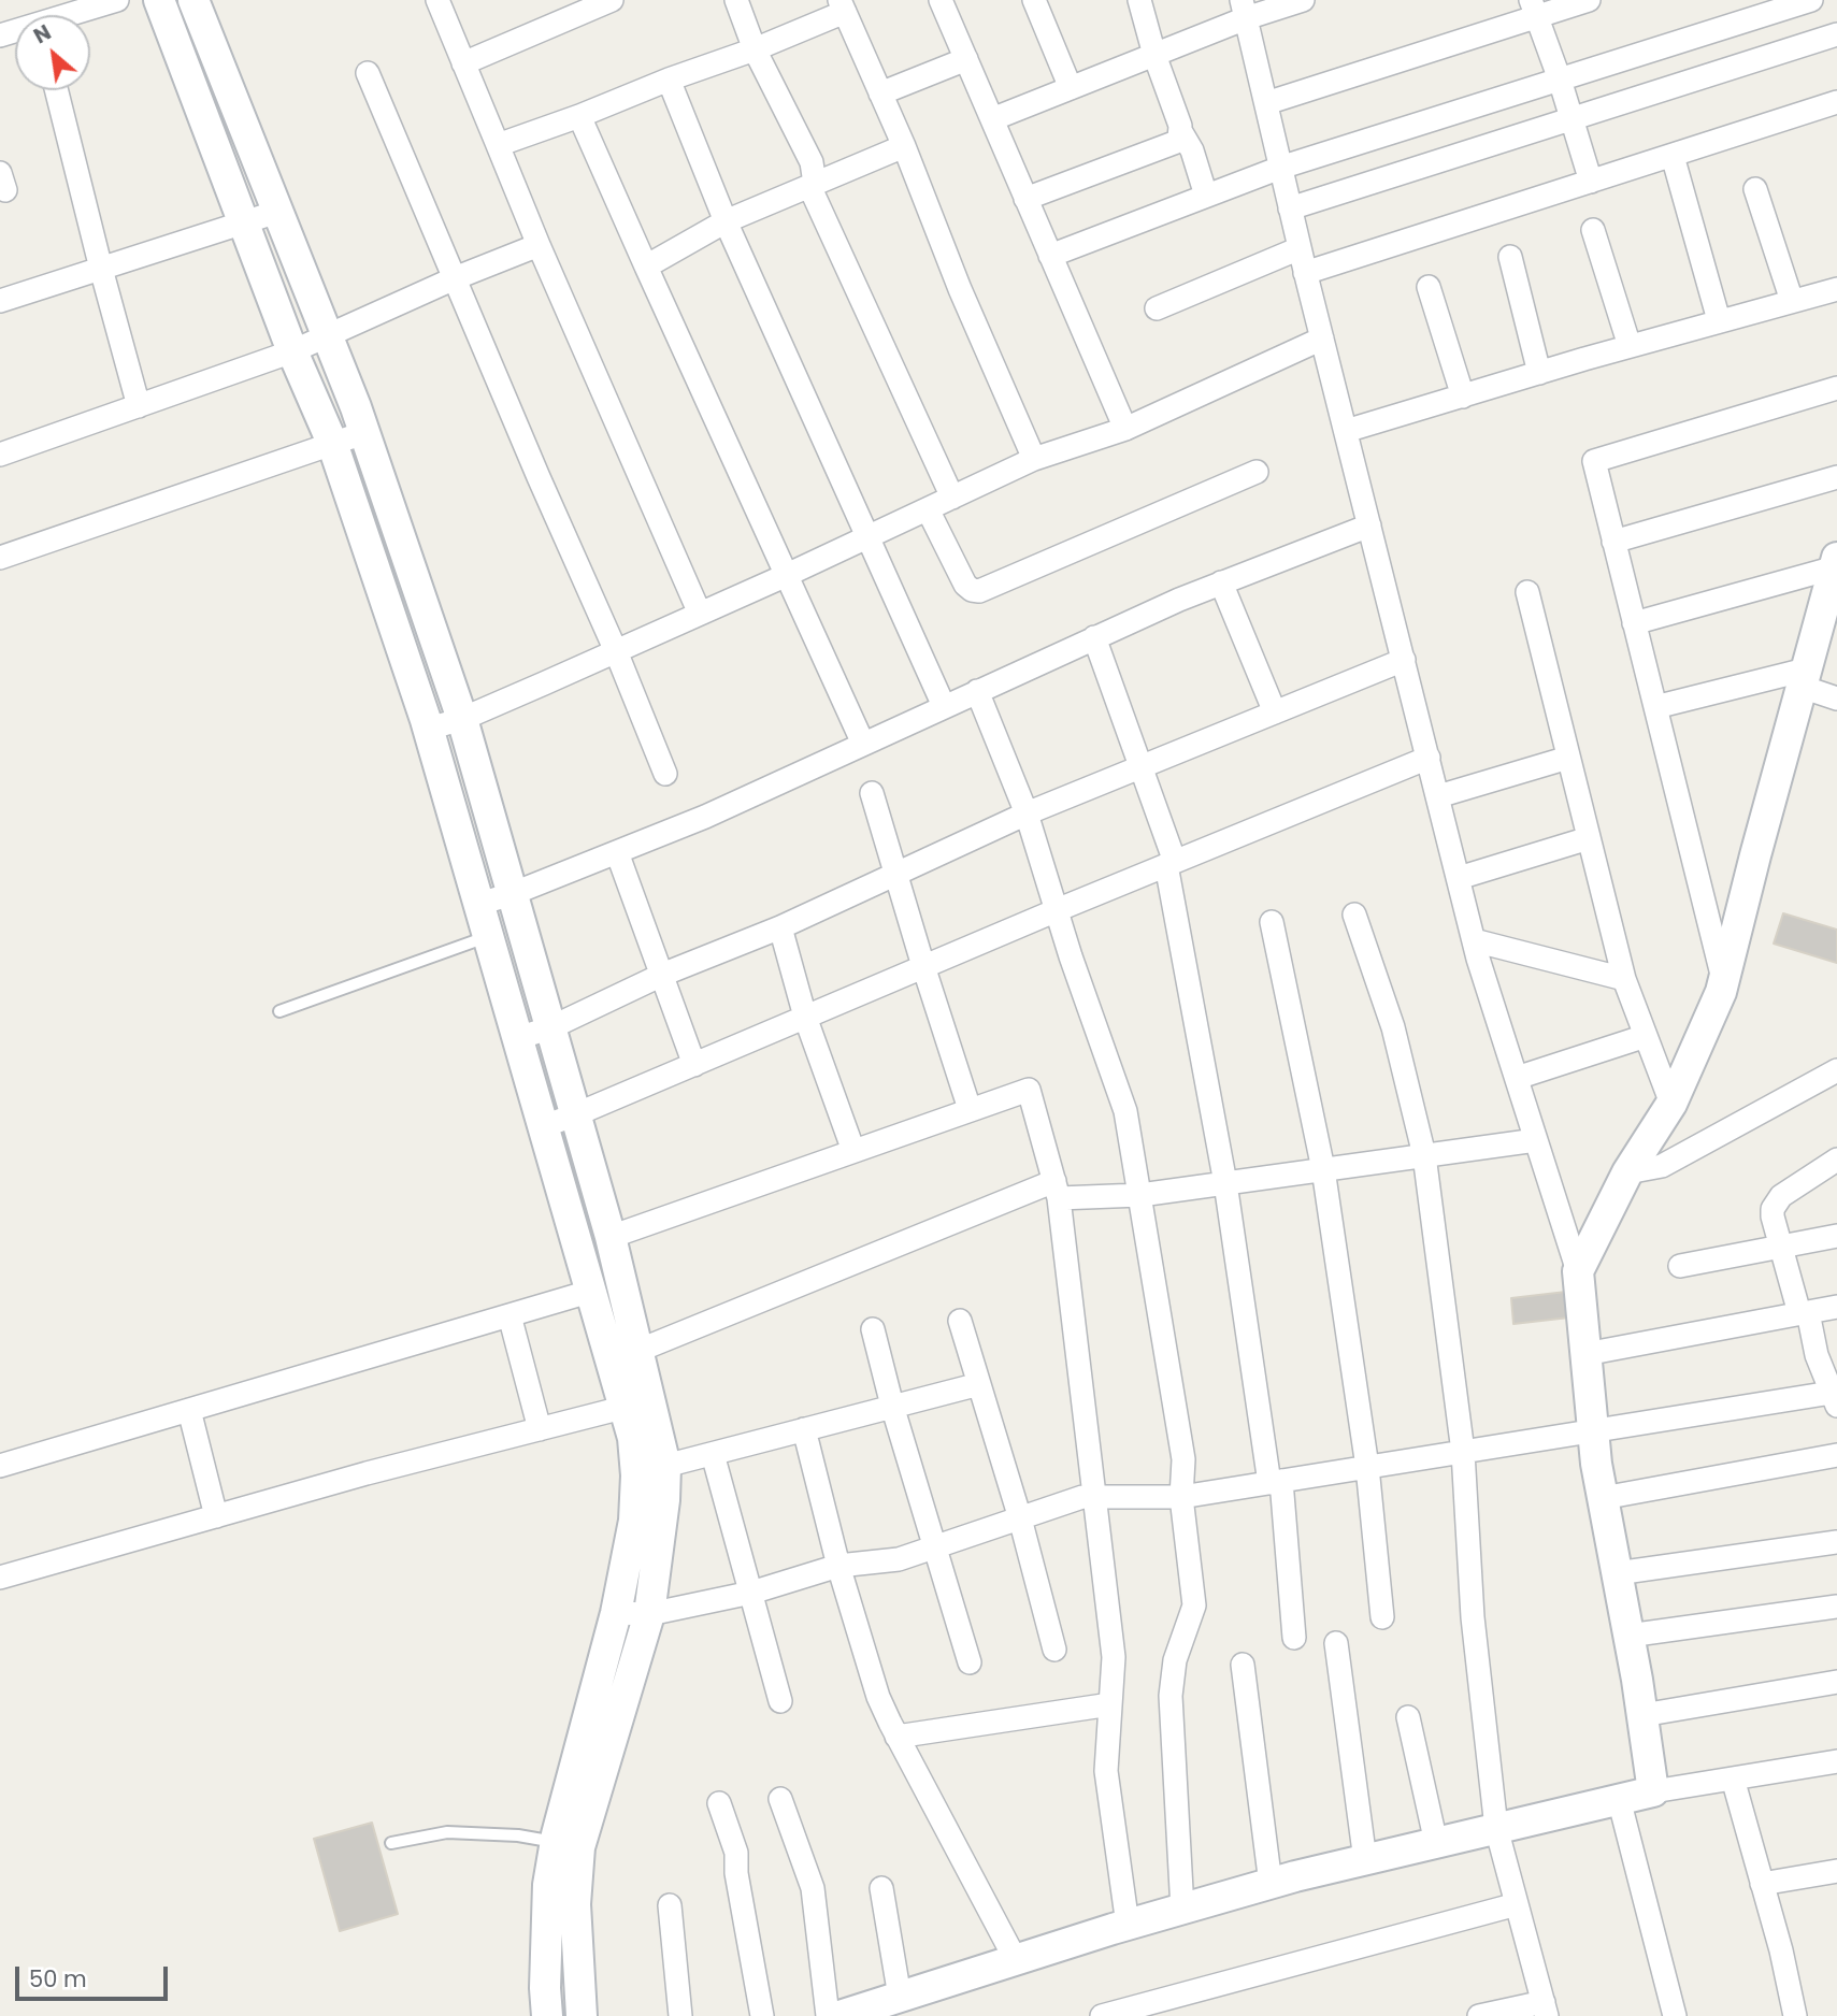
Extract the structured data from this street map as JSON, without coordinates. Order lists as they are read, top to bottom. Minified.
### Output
{"scale_bar":"50 m","north":"top left"}
